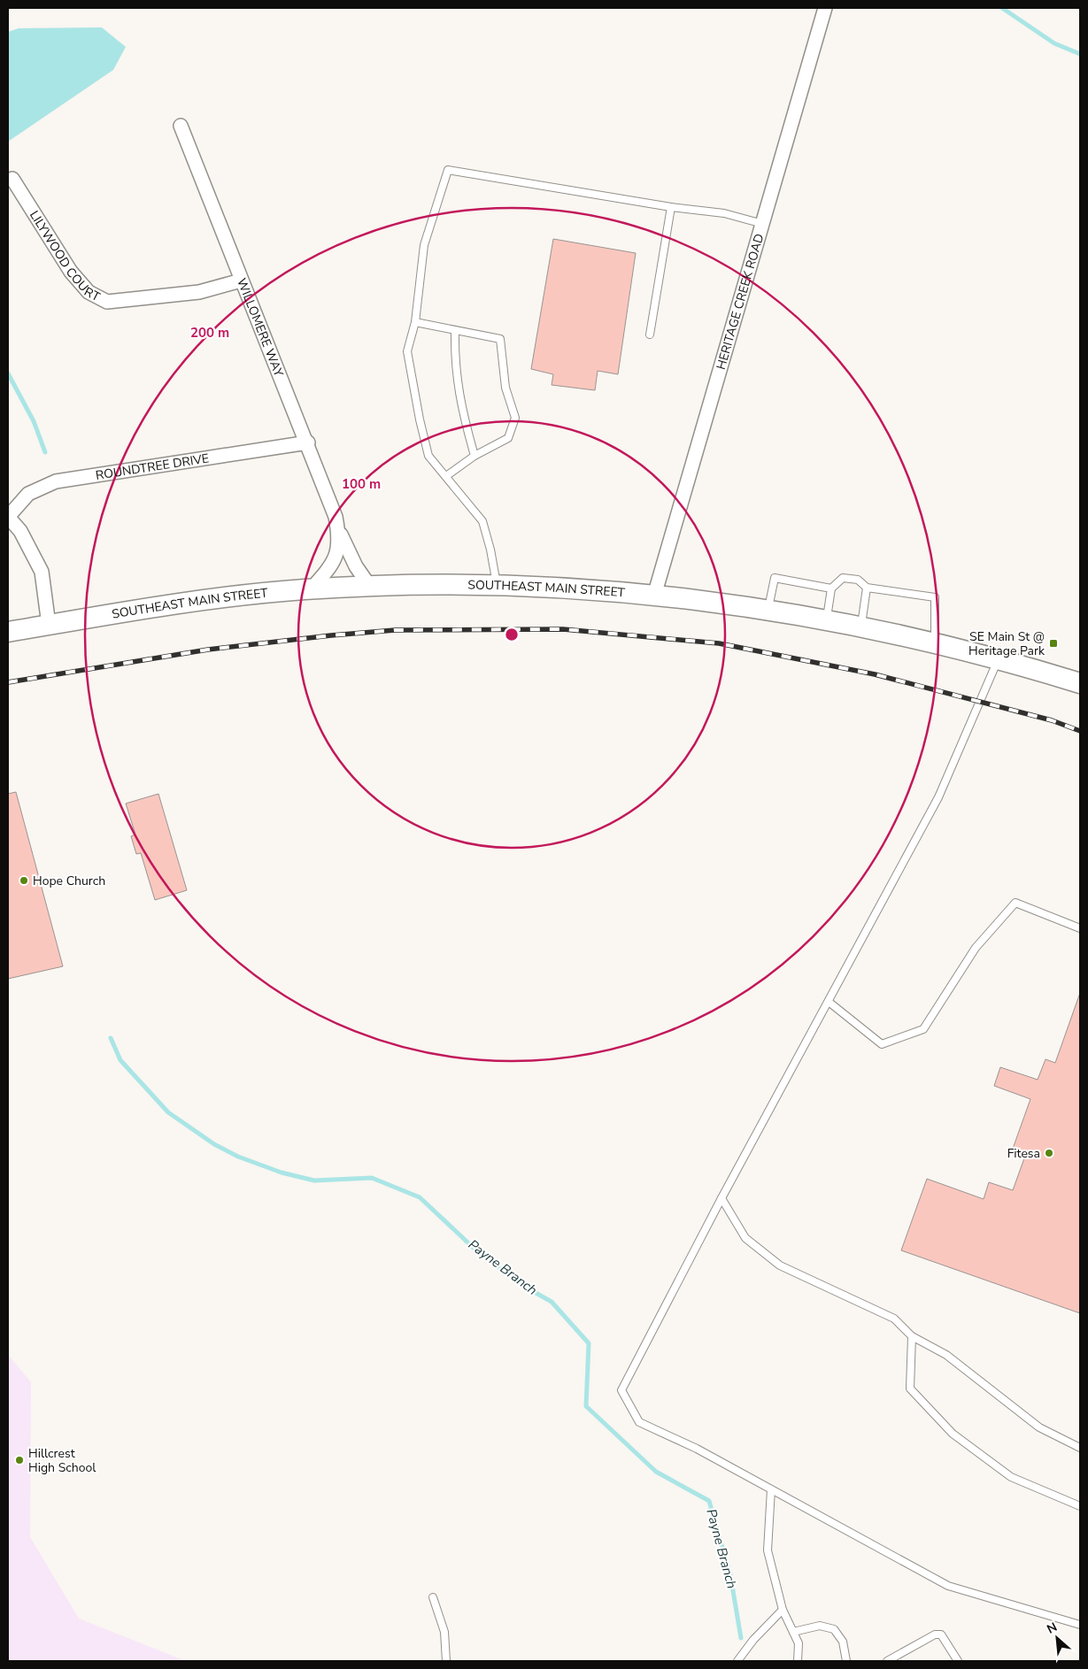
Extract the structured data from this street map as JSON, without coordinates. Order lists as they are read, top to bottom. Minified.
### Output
{"streets":{"main road":["SOUTHEAST MAIN STREET"],"street":["LILYWOOD COURT","HERITAGE CREEK ROAD","WILLOMERE WAY","ROUNDTREE DRIVE"]},"crossings":[["LILYWOOD COURT","WILLOMERE WAY"],["HERITAGE CREEK ROAD","SOUTHEAST MAIN STREET"],["WILLOMERE WAY","ROUNDTREE DRIVE"],["WILLOMERE WAY","SOUTHEAST MAIN STREET"]],"water":["Payne Branch"],"places":{"transit":["SE Main St @ Heritage Park"],"other":["Hope Church","Fitesa","Hillcrest High School"]},"north":"top left","rings":["200 m","100 m"]}
